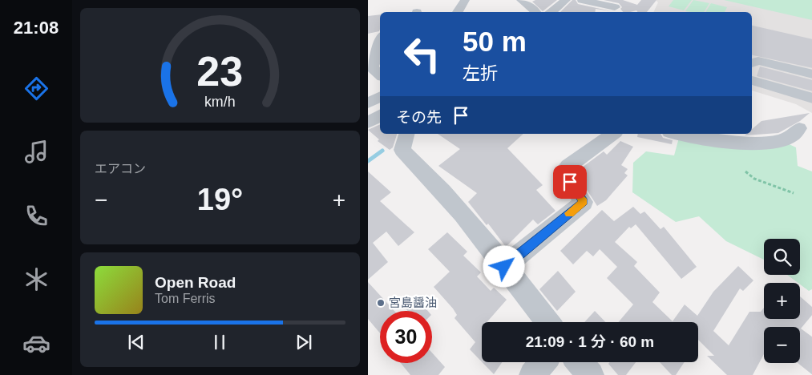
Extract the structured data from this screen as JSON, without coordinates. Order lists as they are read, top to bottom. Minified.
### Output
{"places":["宮島醤油"],"page":{"tabs":"21:08","turn":["50 m","左折"],"then":"その先","tile":"エアコン","heat":["−","19°","+"],"map_buttons":["+","−"],"song":["Open Road","Tom Ferris"],"limit":"30","trip":"21:09 · 1 分 · 60 m","gauge":["23","km/h"]}}
